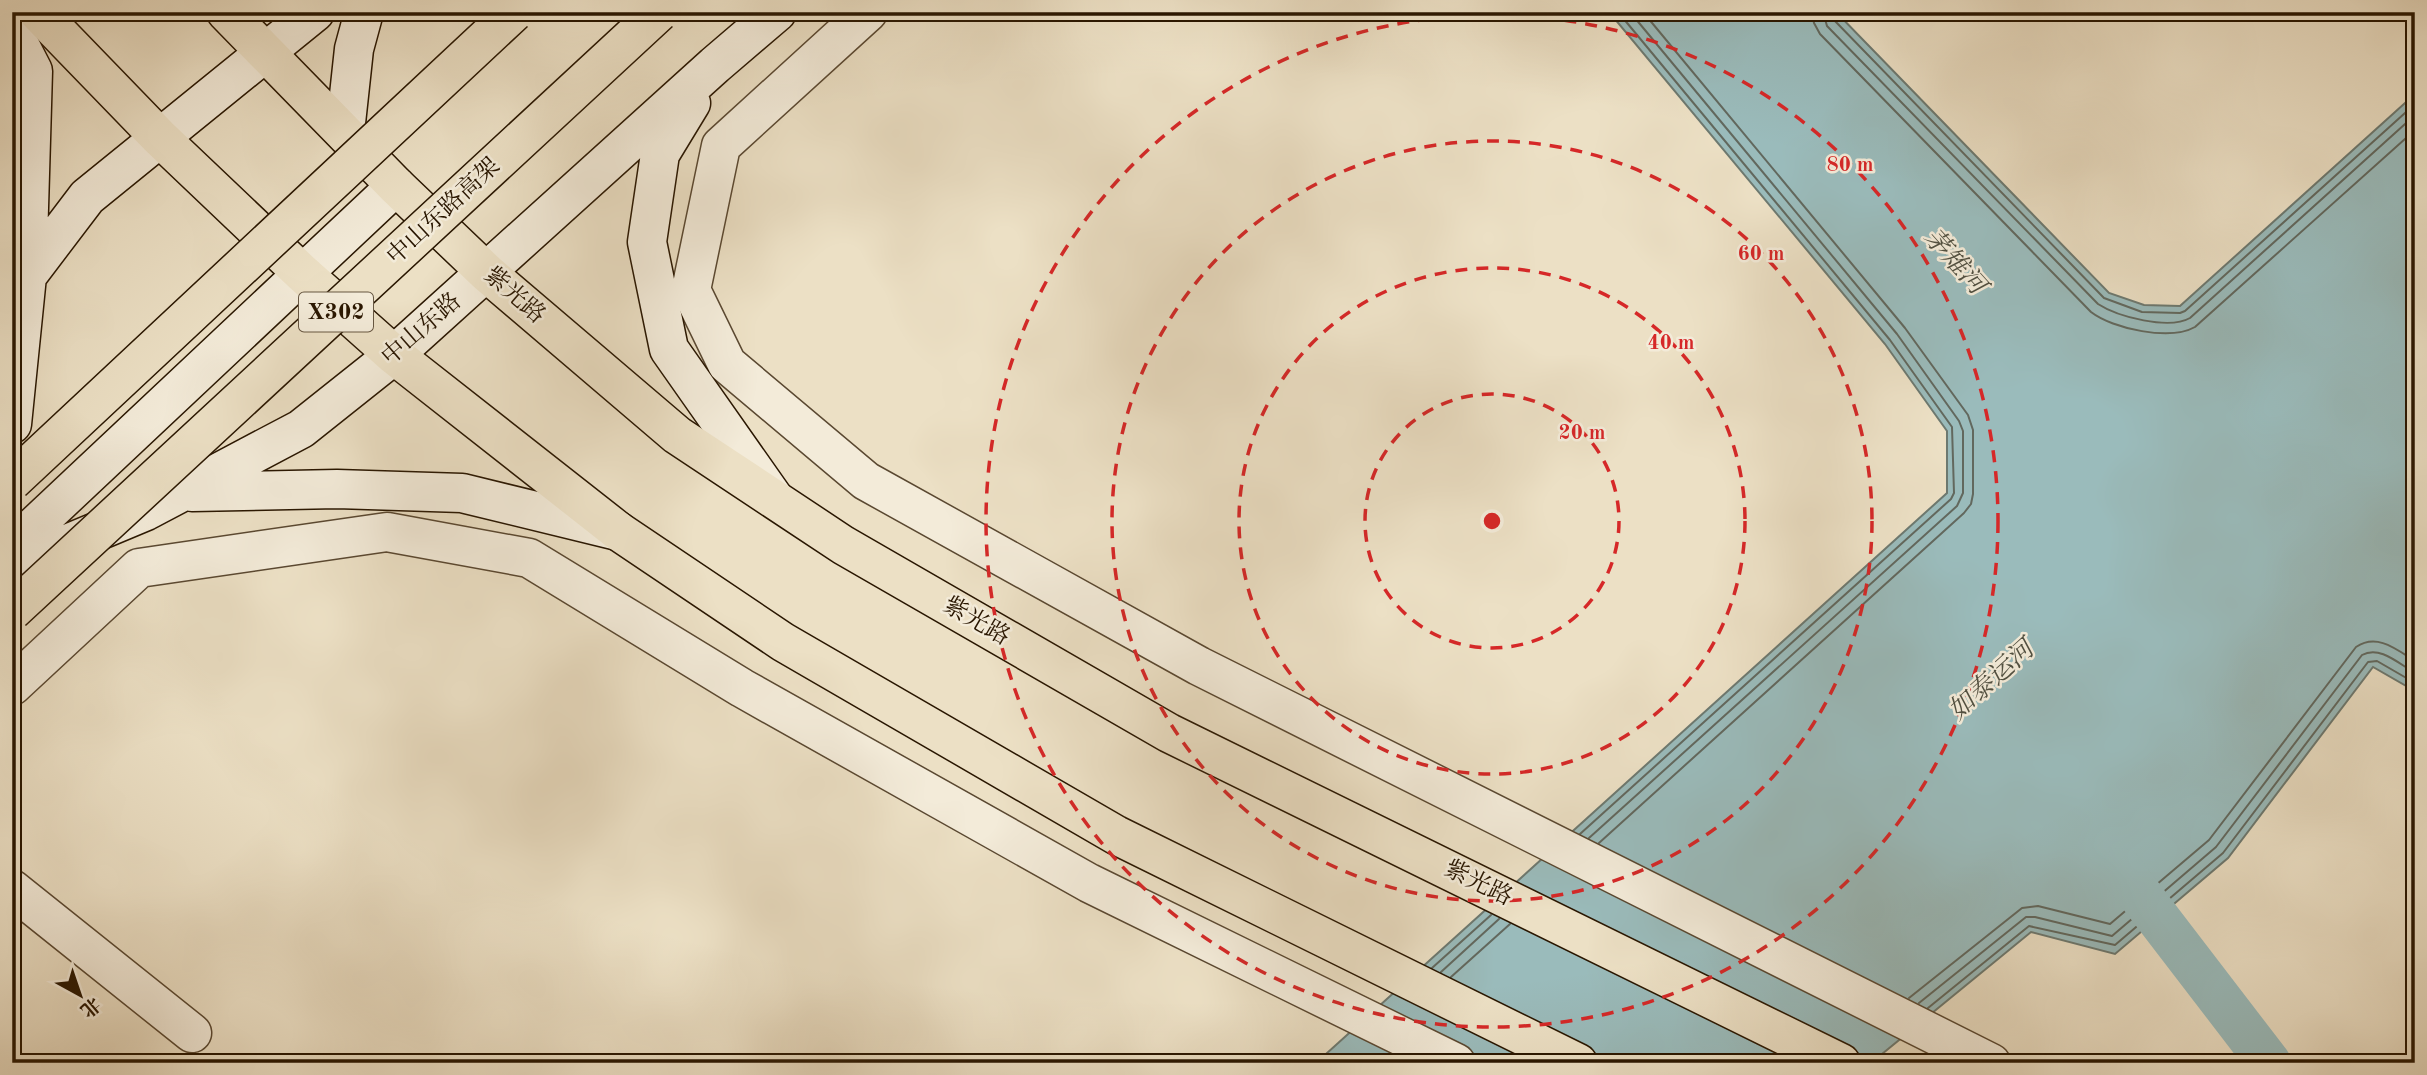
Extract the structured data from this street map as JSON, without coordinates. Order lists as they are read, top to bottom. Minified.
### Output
{"streets":{"main road":["中山东路高架","紫光路","X302"],"street":["中山东路"]},"crossings":[["紫光路","中山东路"]],"water":["茅雉河","如泰运河"],"north":"bottom right","rings":["80 m","60 m","40 m","20 m"]}
